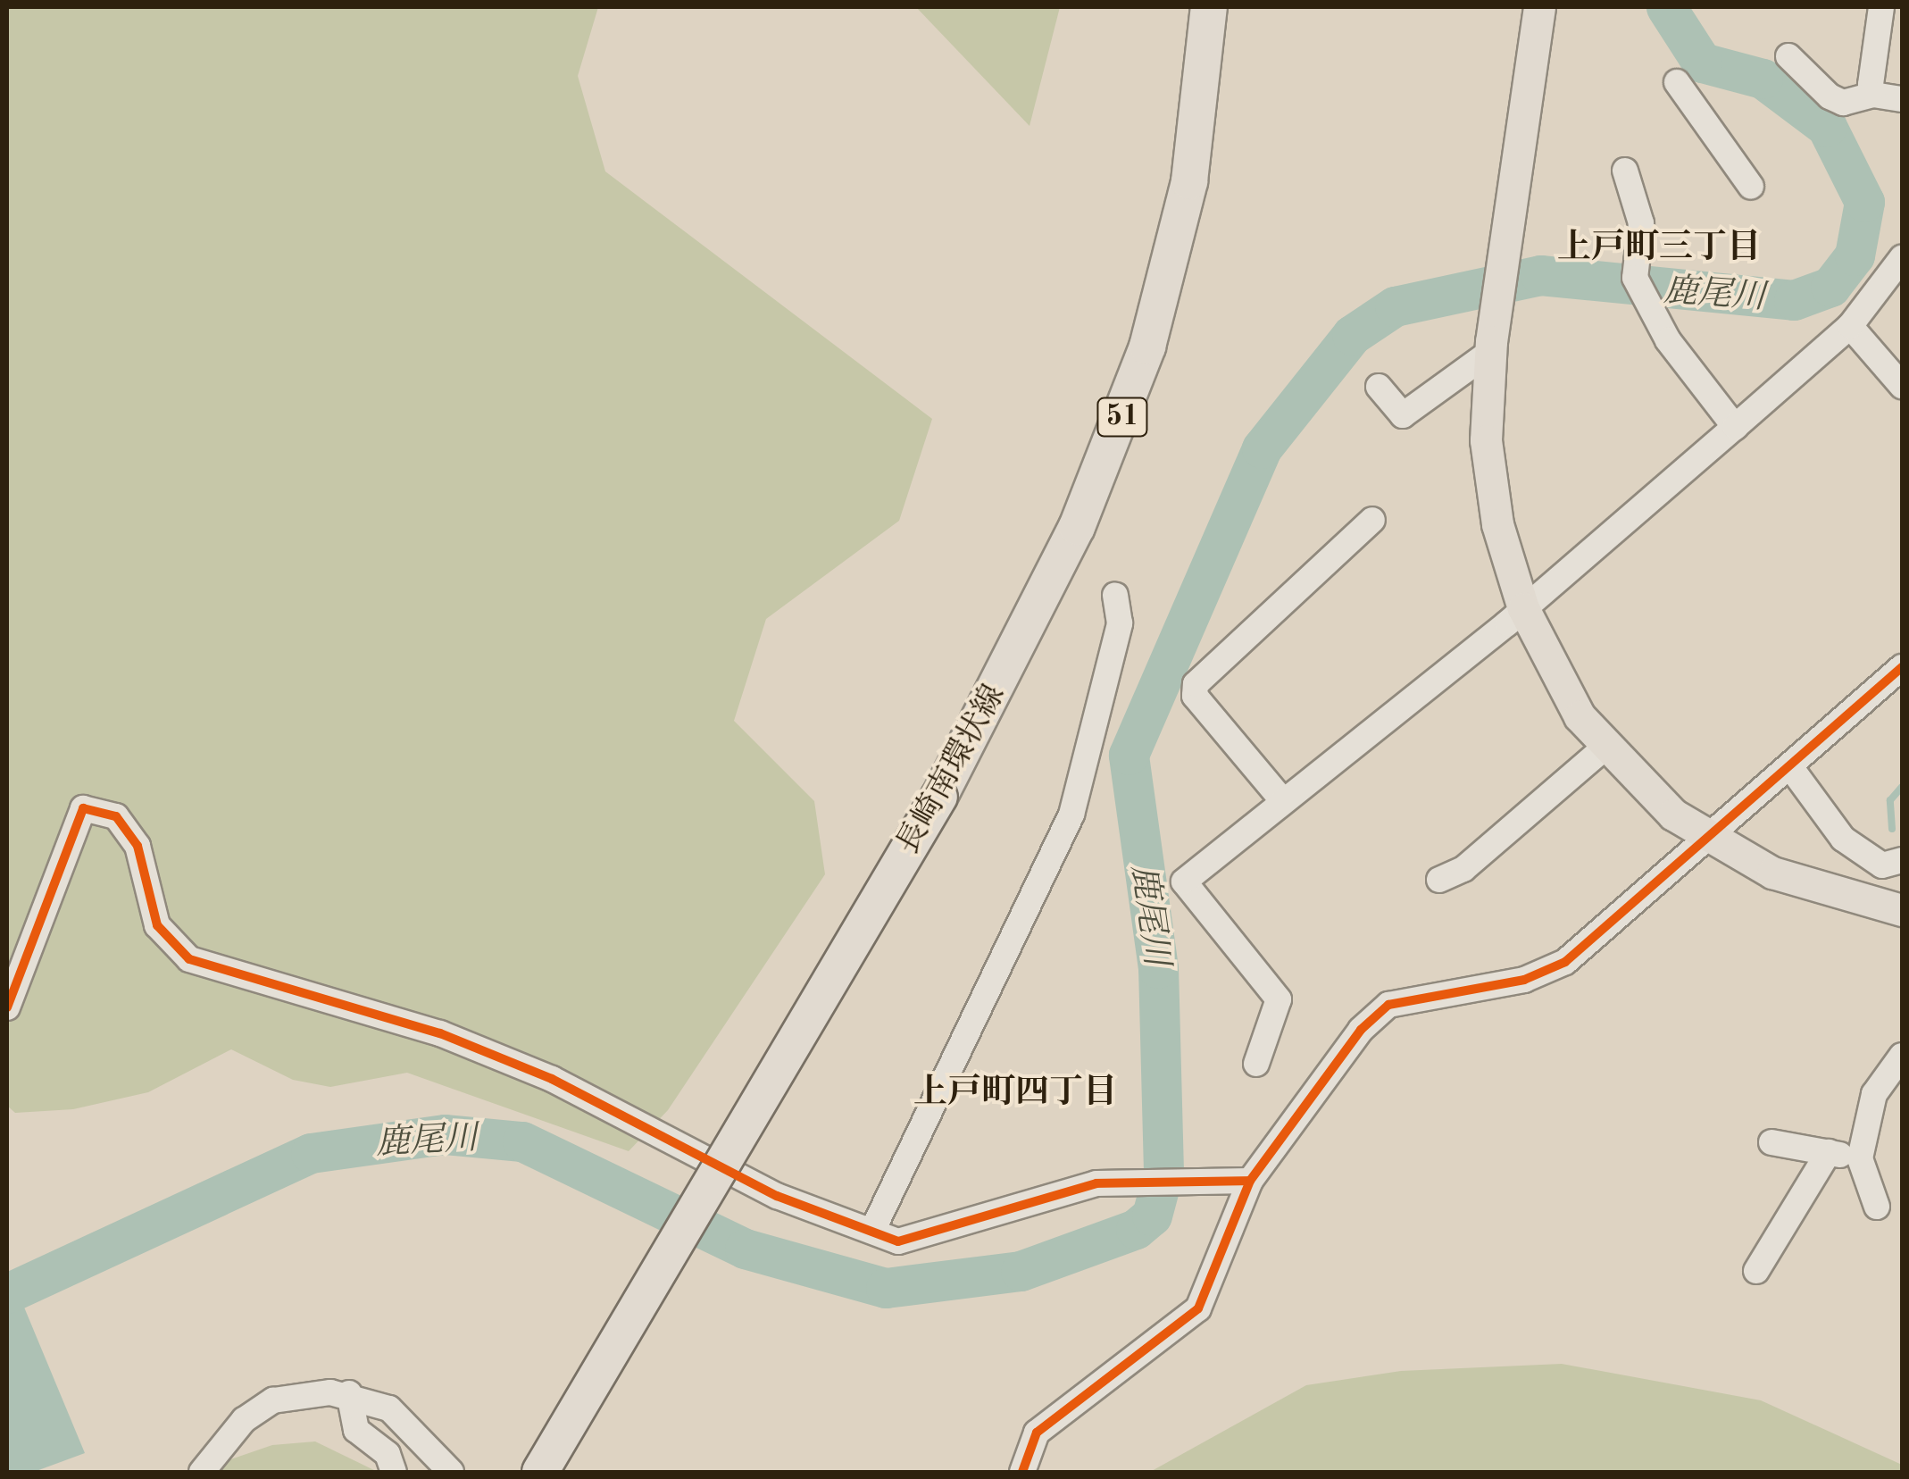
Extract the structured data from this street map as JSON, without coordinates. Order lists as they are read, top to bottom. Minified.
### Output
{"streets":{"highway":["51","長崎南環状線"]},"districts":["上戸町三丁目","上戸町四丁目"],"water":["鹿尾川"]}
